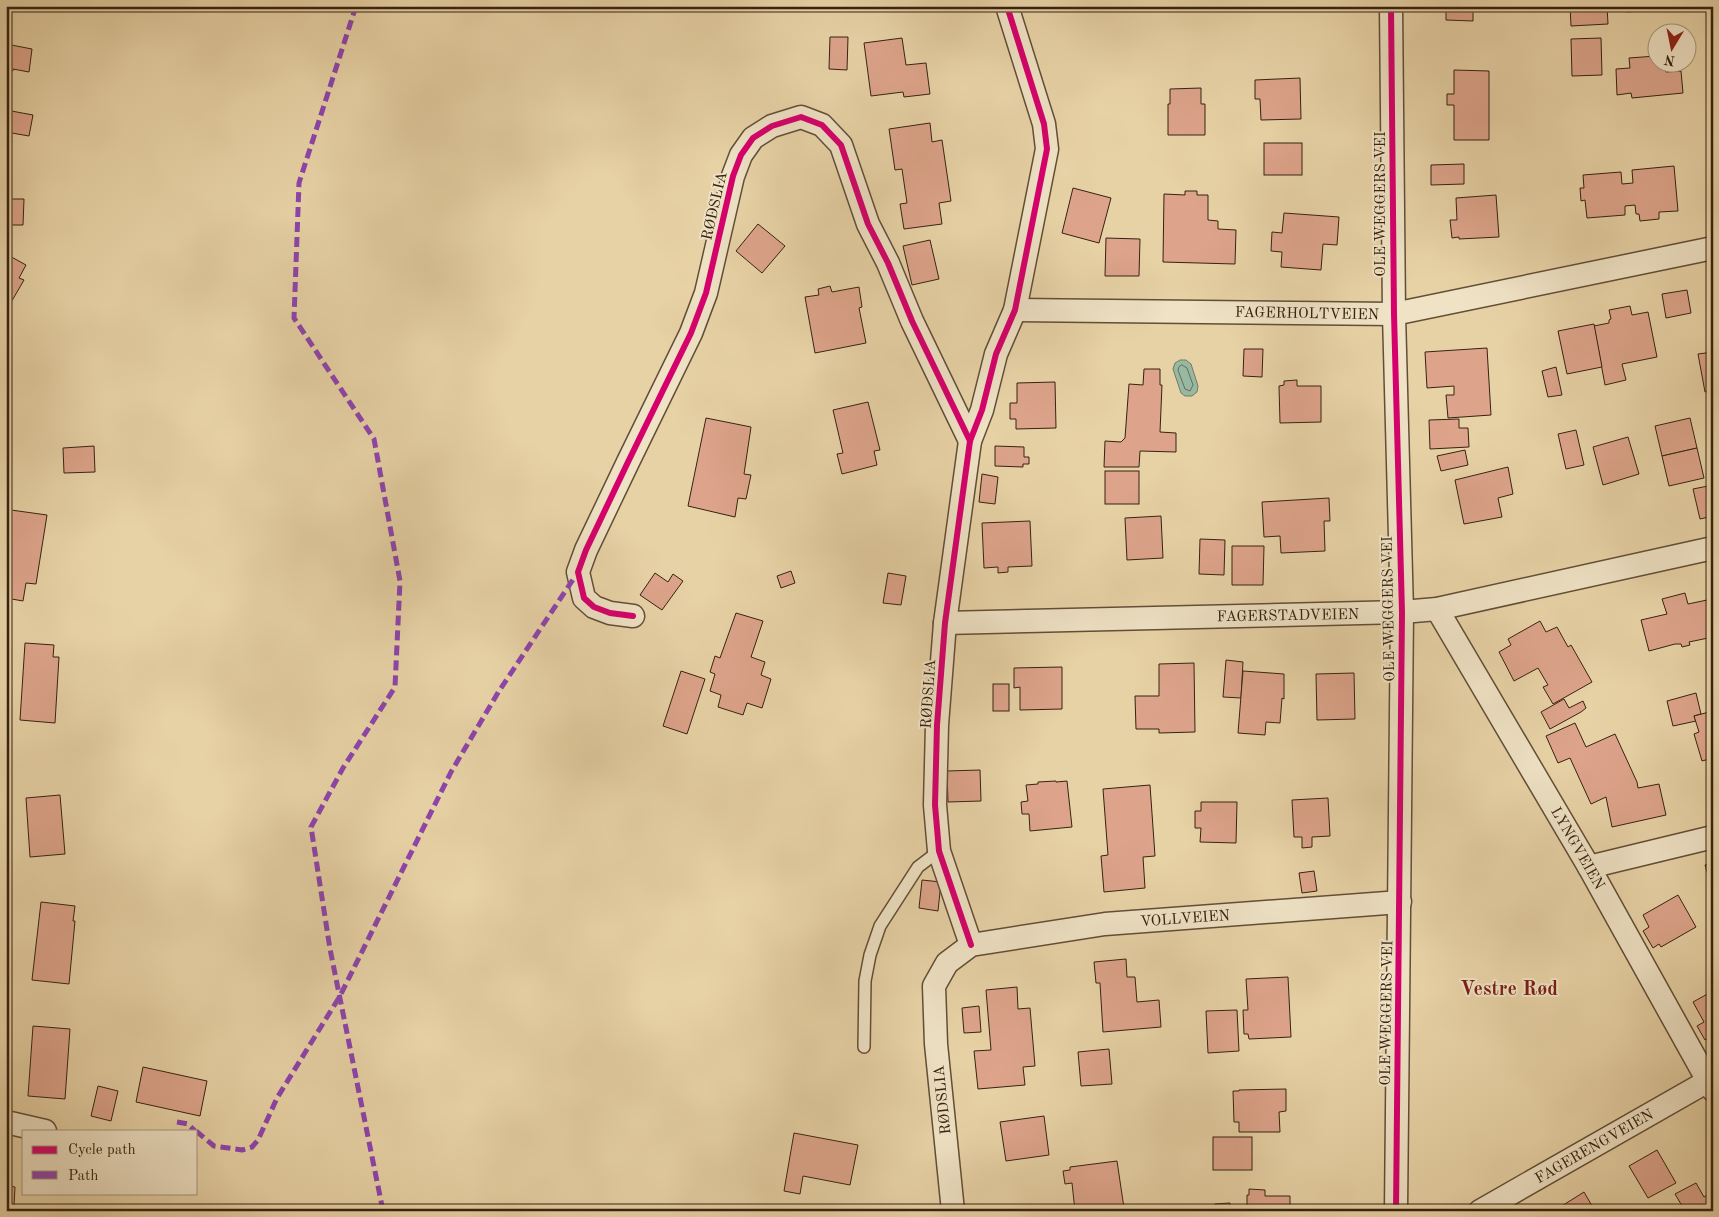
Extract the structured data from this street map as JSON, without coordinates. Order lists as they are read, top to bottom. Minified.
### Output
{"streets":{"street":["OLE WEGGERS VEI","RØDSLIA","FAGERHOLTVEIEN","FAGERSTADVEIEN","LYNGVEIEN","VOLLVEIEN","FAGERENGVEIEN"]},"crossings":[["OLE WEGGERS VEI","FAGERHOLTVEIEN"],["OLE WEGGERS VEI","FAGERSTADVEIEN"],["OLE WEGGERS VEI","VOLLVEIEN"],["RØDSLIA","FAGERHOLTVEIEN"],["RØDSLIA","FAGERSTADVEIEN"],["RØDSLIA","VOLLVEIEN"],["FAGERSTADVEIEN","LYNGVEIEN"],["LYNGVEIEN","FAGERENGVEIEN"]],"districts":["Vestre Rød"],"legend":["Cycle path","Path"],"north":"bottom"}
